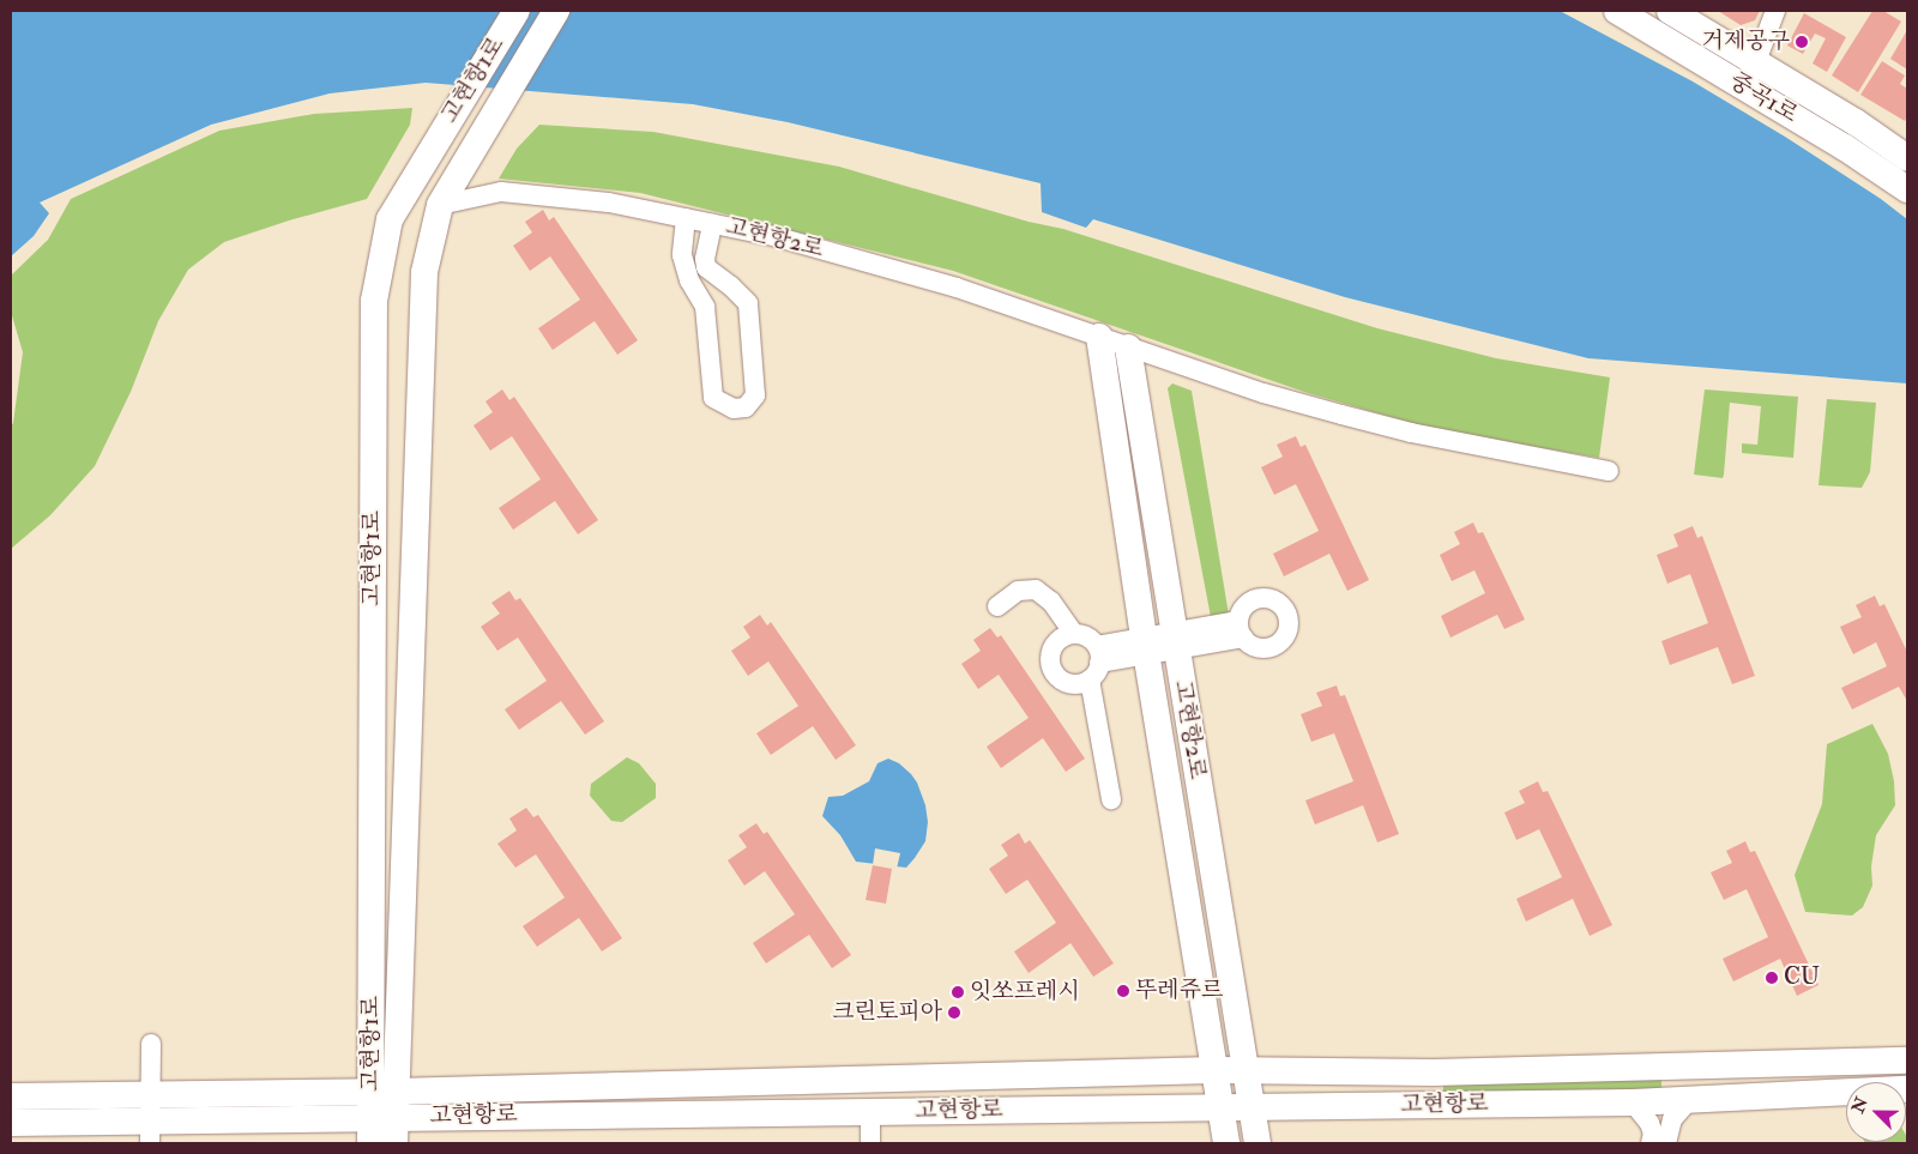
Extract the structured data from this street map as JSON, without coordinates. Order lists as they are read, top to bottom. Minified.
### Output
{"streets":{"street":["고현항1로","중곡1로","고현항2로","고현항로"]},"crossings":[["고현항1로","고현항2로"],["고현항1로","고현항로"],["고현항2로","고현항로"]],"places":["거제공구","CU","뚜레쥬르","잇쏘프레시","크린토피아"],"north":"top left"}
